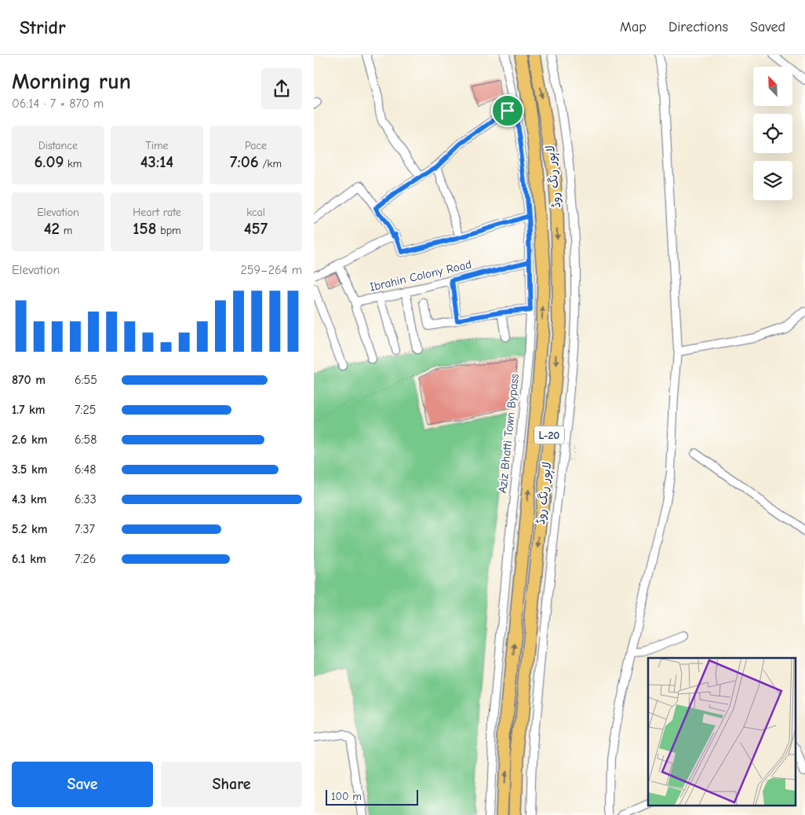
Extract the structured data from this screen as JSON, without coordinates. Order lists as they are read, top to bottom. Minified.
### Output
{"streets":{"highway":["لاہور رنگ روڈ","L-20"],"street":["Ibrahin Colony Road","Aziz Bhatti Town Bypass"]},"crossings":[["Ibrahin Colony Road","Aziz Bhatti Town Bypass"]],"scale_bar":"100 m","north":"top left","page":{"header":"Stridr","nav":["Map","Directions","Saved"],"heading":["Morning run","06:14 · 7 × 870 m"],"stats":[["Distance","6.09 km"],["Time","43:14"],["Pace","7:06 /km"],["Elevation","42 m"],["Heart rate","158 bpm"],["kcal","457"]],"chart":["Elevation","259–264 m"],"list":[{"name":"870 m","note":"6:55"},{"name":"1.7 km","note":"7:25"},{"name":"2.6 km","note":"6:58"},{"name":"3.5 km","note":"6:48"},{"name":"4.3 km","note":"6:33"},{"name":"5.2 km","note":"7:37"},{"name":"6.1 km","note":"7:26"}],"buttons":["Save","Share"],"scale":"100 m"}}
